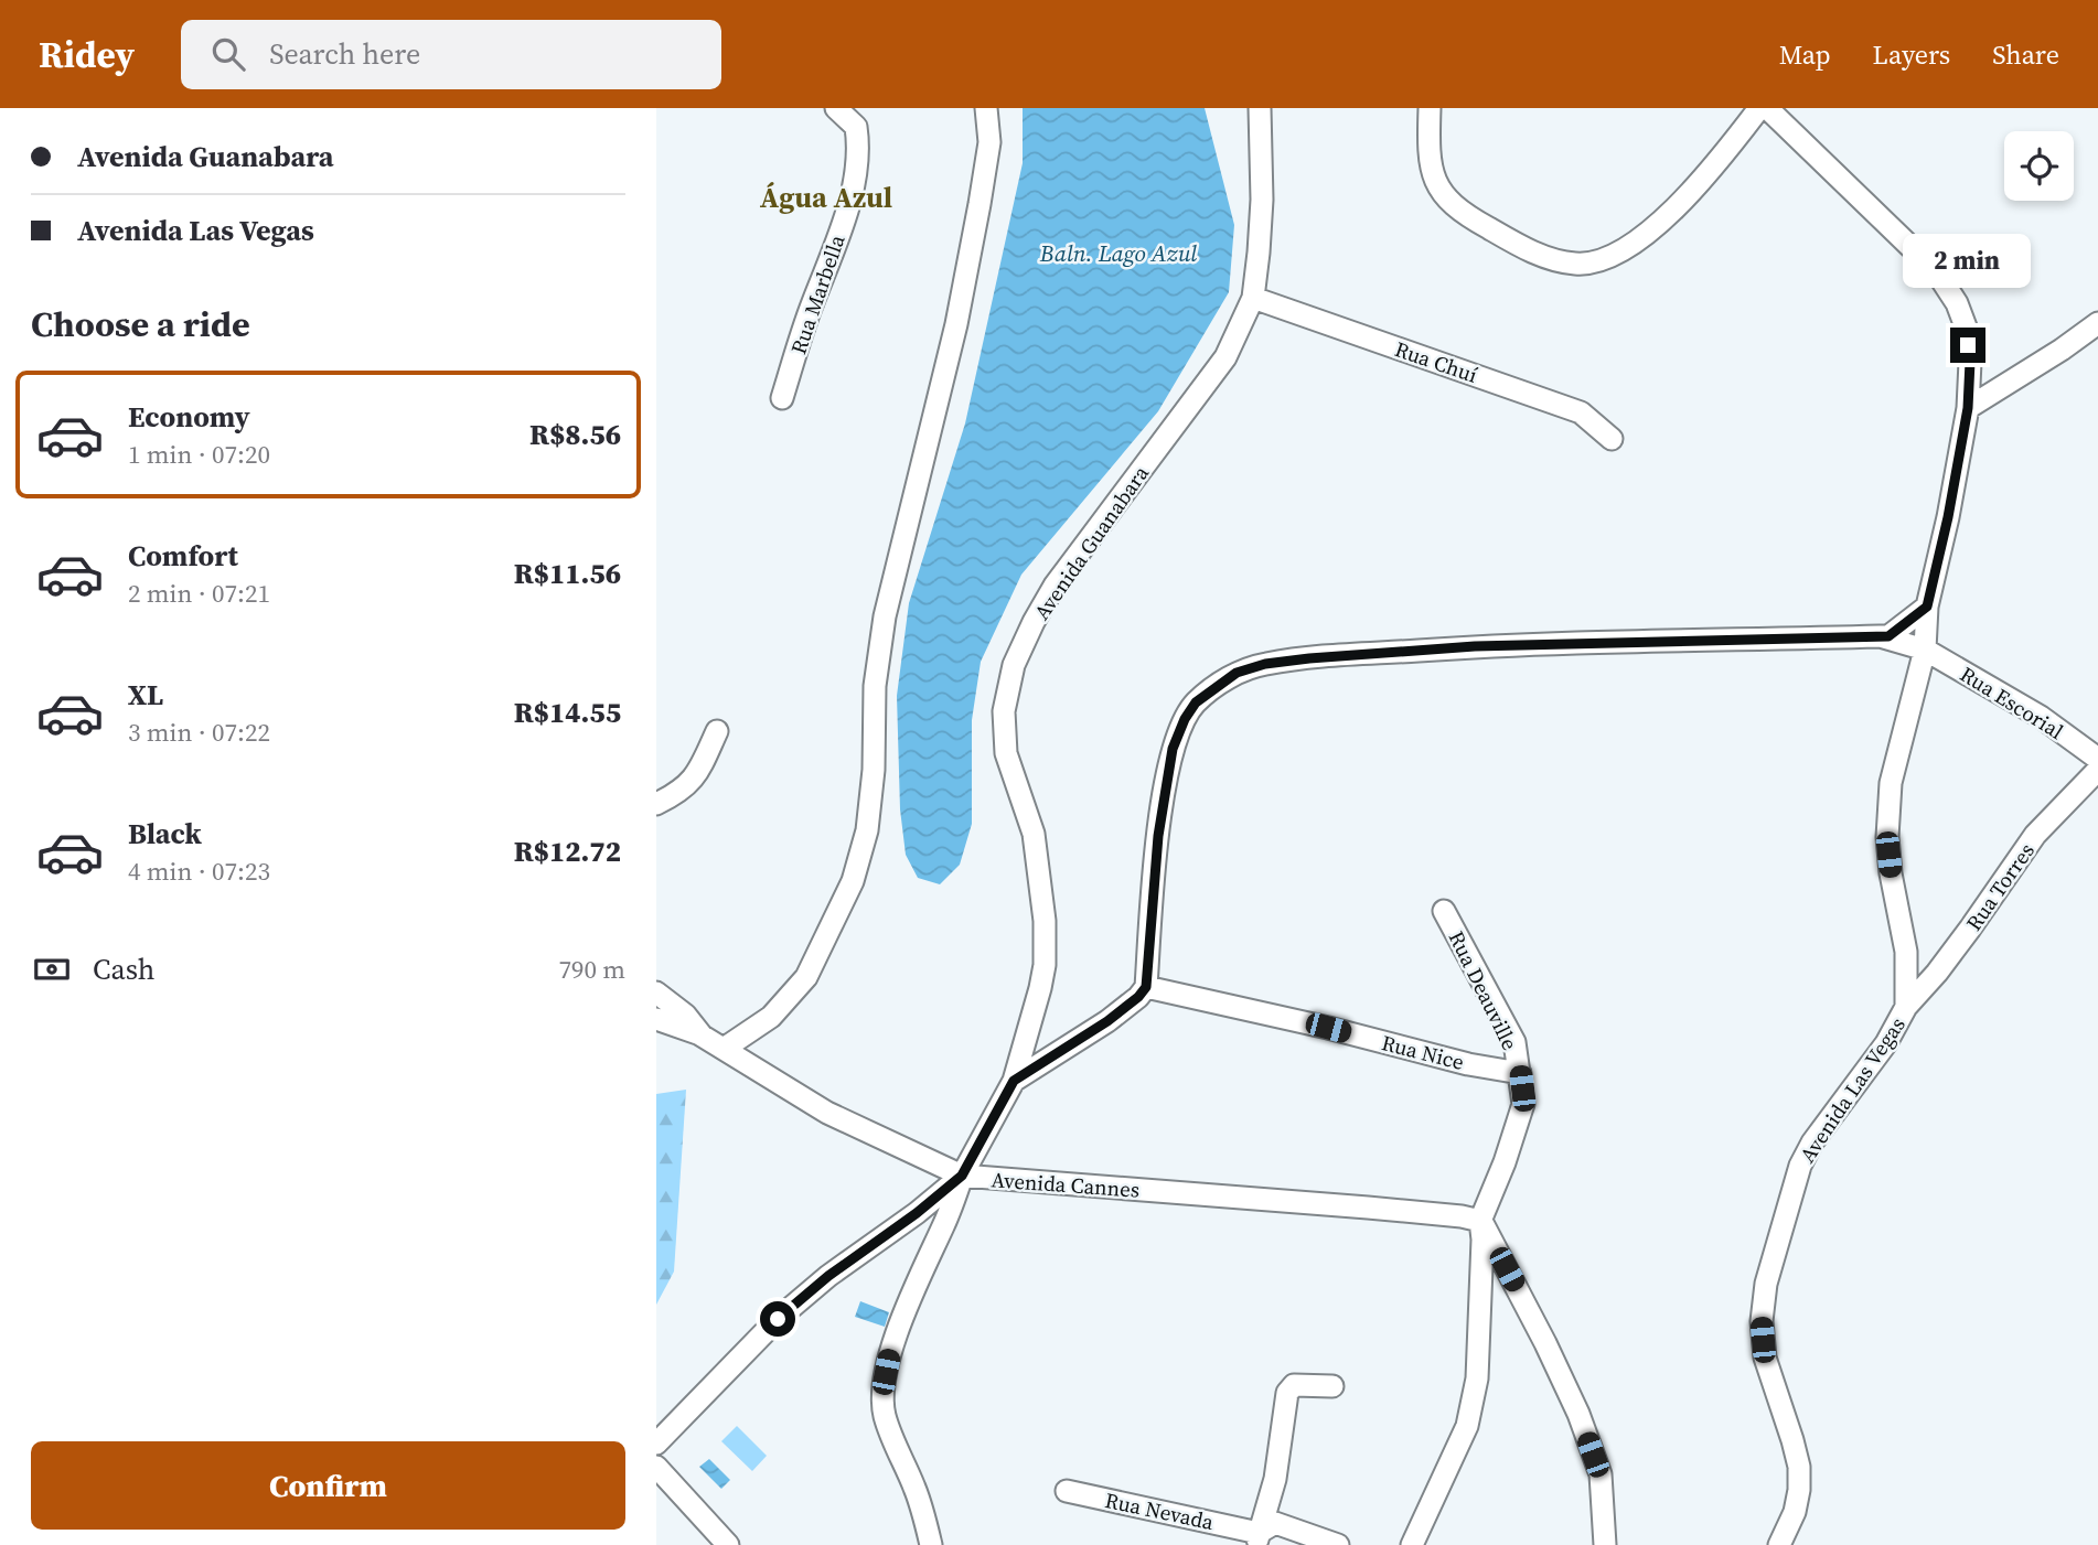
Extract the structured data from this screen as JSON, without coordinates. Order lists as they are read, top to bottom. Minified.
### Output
{"streets":{"street":["Rua Marbella","Rua Chuí","Avenida Guanabara","Rua Escorial","Rua Torres","Rua Deauville","Rua Nice","Avenida Las Vegas","Avenida Cannes","Rua Nevada"]},"crossings":[["Rua Chuí","Avenida Guanabara"],["Avenida Guanabara","Avenida Cannes"],["Rua Escorial","Avenida Las Vegas"],["Rua Torres","Avenida Las Vegas"],["Rua Deauville","Rua Nice"],["Rua Deauville","Avenida Cannes"]],"districts":["Água Azul"],"water":["Baln. Lago Azul"],"page":{"header":"Ridey","search":"Search here","nav":["Map","Layers","Share"],"banner":["Avenida Guanabara","Avenida Las Vegas"],"bubble":"2 min","heading":"Choose a ride","list":[{"name":"Economy","note":"1 min · 07:20","value":"R$8.56"},{"name":"Comfort","note":"2 min · 07:21","value":"R$11.56"},{"name":"XL","note":"3 min · 07:22","value":"R$14.55"},{"name":"Black","note":"4 min · 07:23","value":"R$12.72"}],"pay":["Cash","790 m"],"buttons":"Confirm"}}
